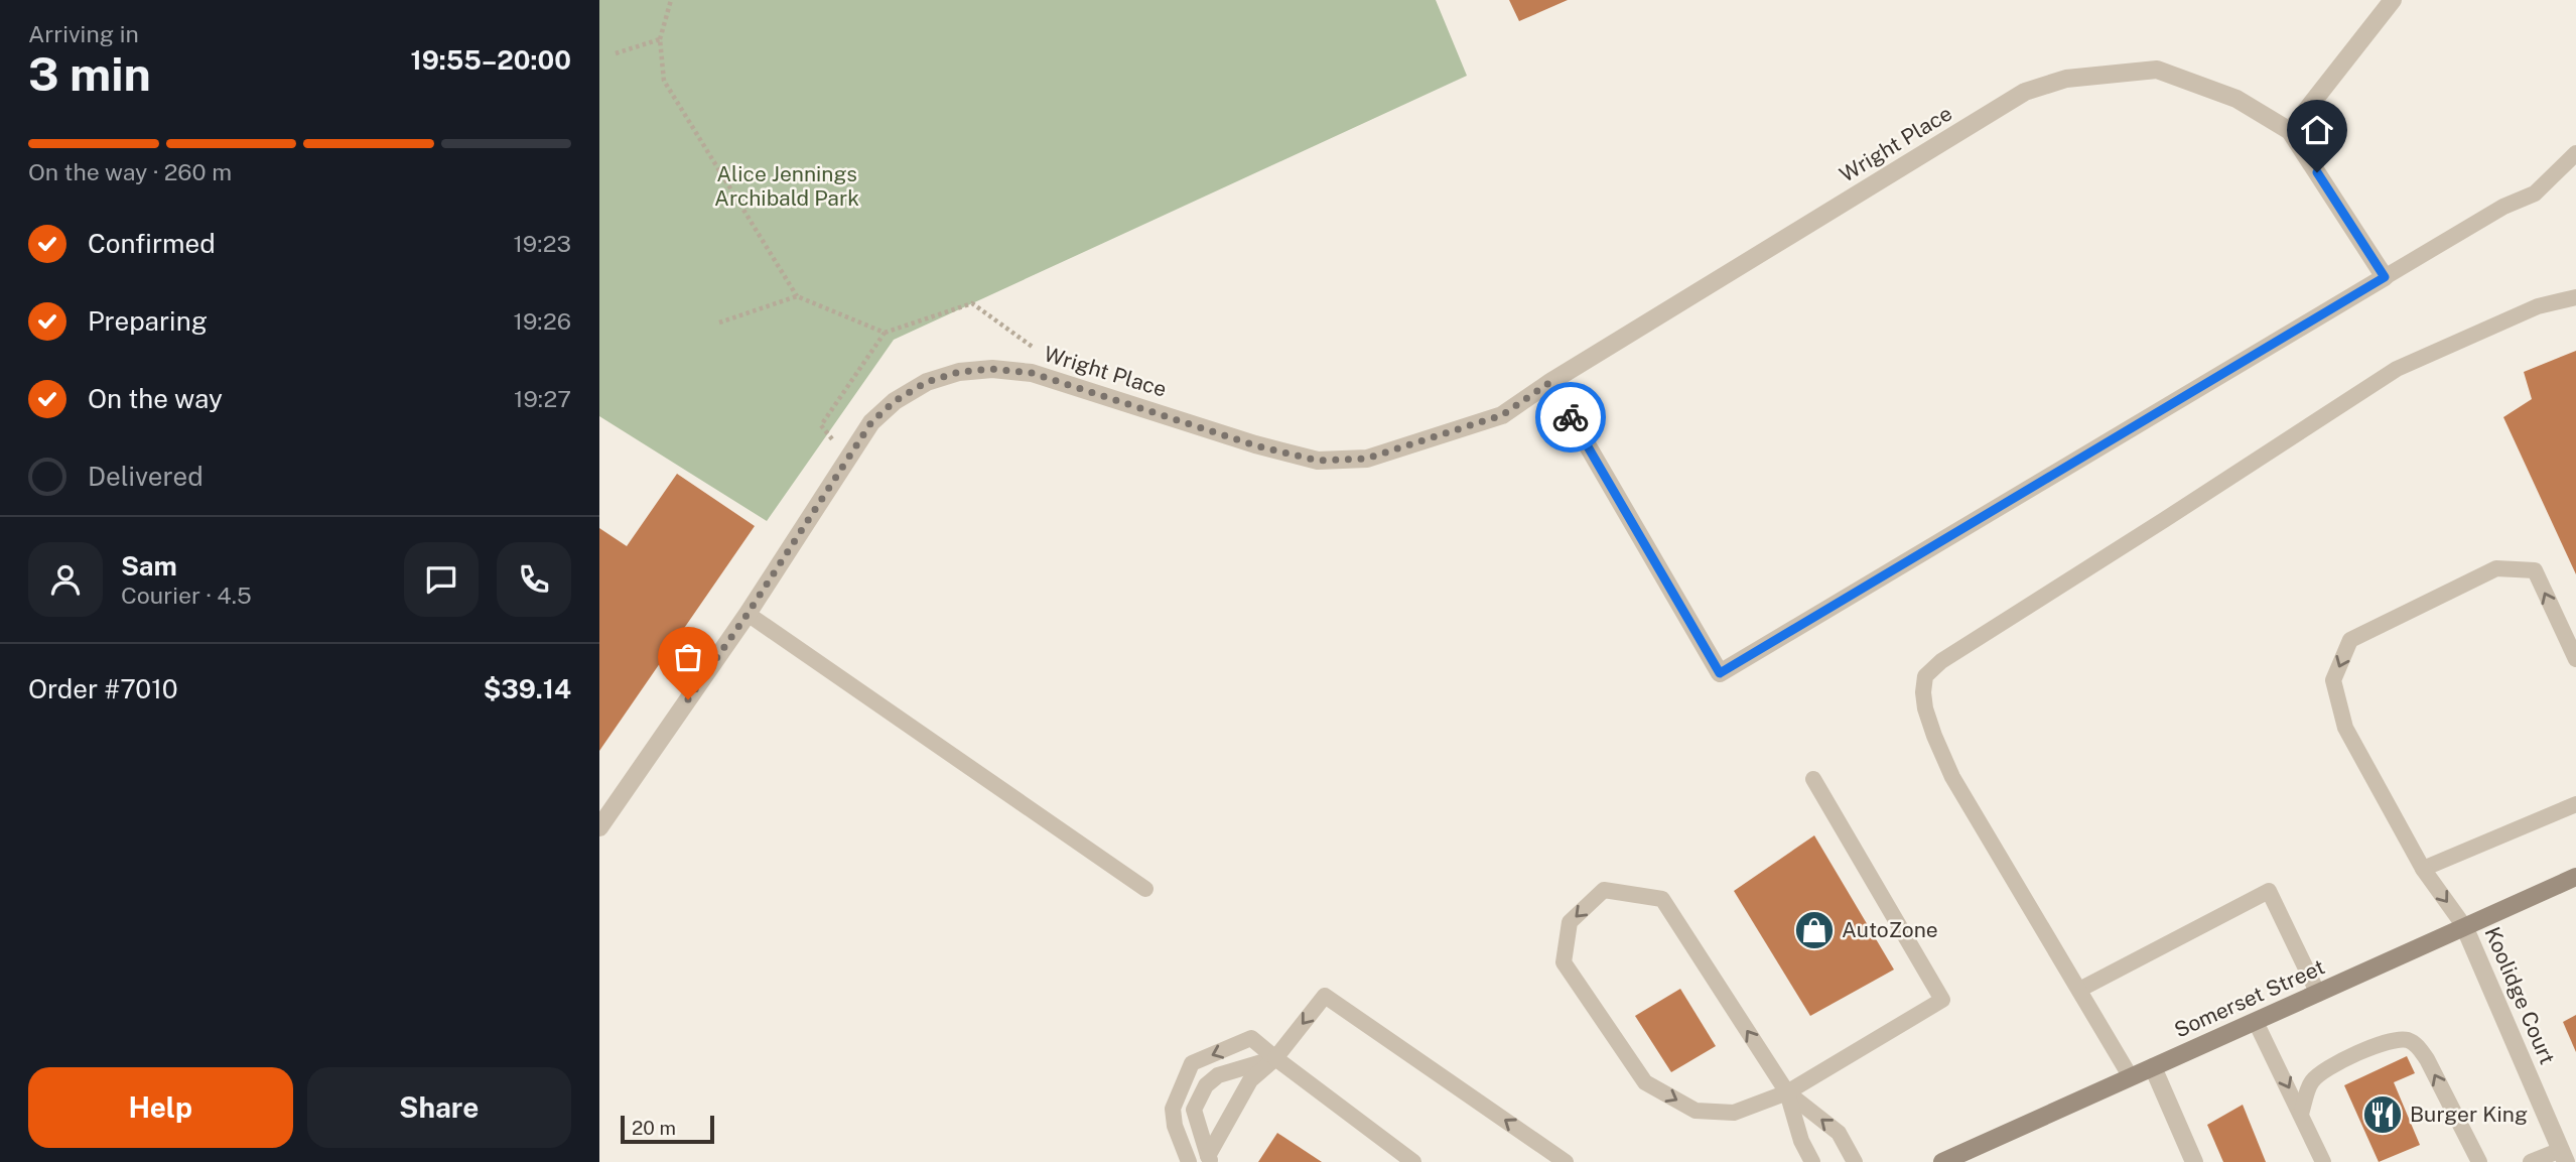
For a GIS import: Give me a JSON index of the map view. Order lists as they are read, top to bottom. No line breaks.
{"streets":{"main road":["Somerset Street"],"street":["Wright Place","Koolidge Court"]},"crossings":[["Koolidge Court","Somerset Street"]],"parks":["Alice Jennings Archibald Park"],"places":{"shop":["AutoZone"],"restaurant":["Burger King"]},"scale_bar":"20 m","page":{"heading":["3 min","Arriving in","19:55–20:00"],"panel":["Sam","Courier · 4.5","Order #7010","$39.14"],"bar":"On the way · 260 m","list":[["Confirmed","19:23"],["Preparing","19:26"],["On the way","19:27"],"Delivered"],"buttons":["Help","Share"],"scale":"20 m"}}
